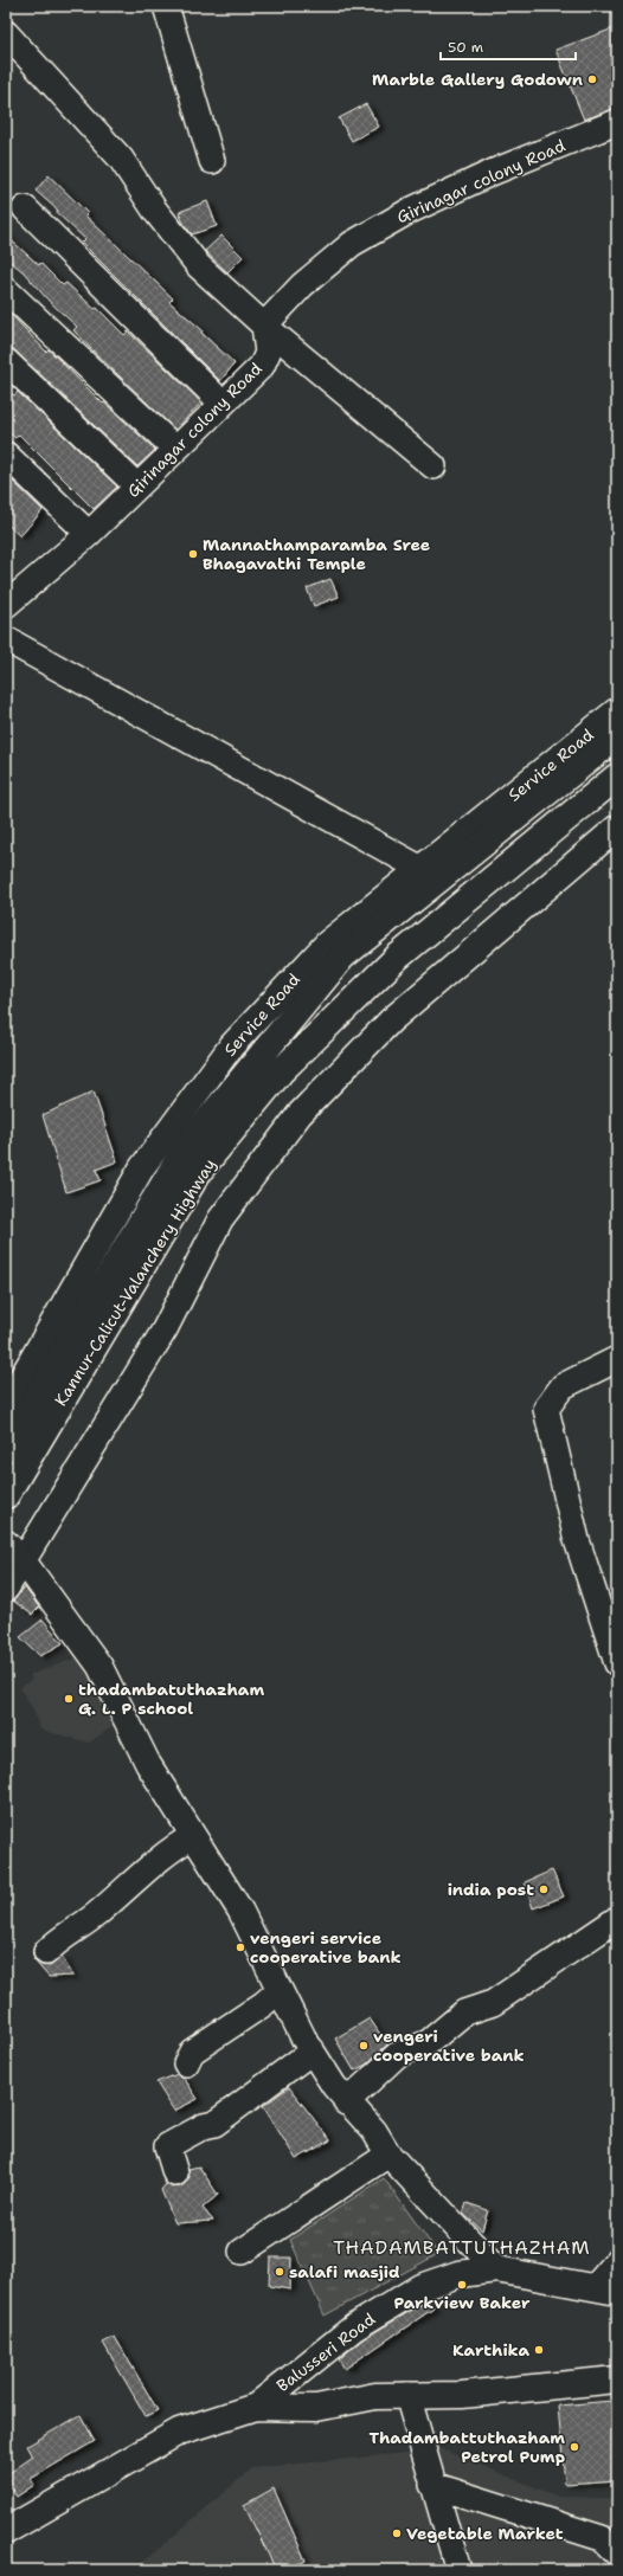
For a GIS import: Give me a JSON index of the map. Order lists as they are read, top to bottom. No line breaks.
{"streets":{"main road":["Kannur-Calicut-Valanchery Highway","Balusseri Road"],"street":["Girinagar colony Road","Service Road"]},"districts":["THADAMBATTUTHAZHAM"],"places":["Marble Gallery Godown","Mannathamparamba Sree Bhagavathi Temple","thadambatuthazham G. L. P school","india post","vengeri service cooperative bank","vengeri cooperative bank","salafi masjid","Parkview Baker","Karthika","Thadambattuthazham Petrol Pump","Vegetable Market"],"scale_bar":"50 m"}
